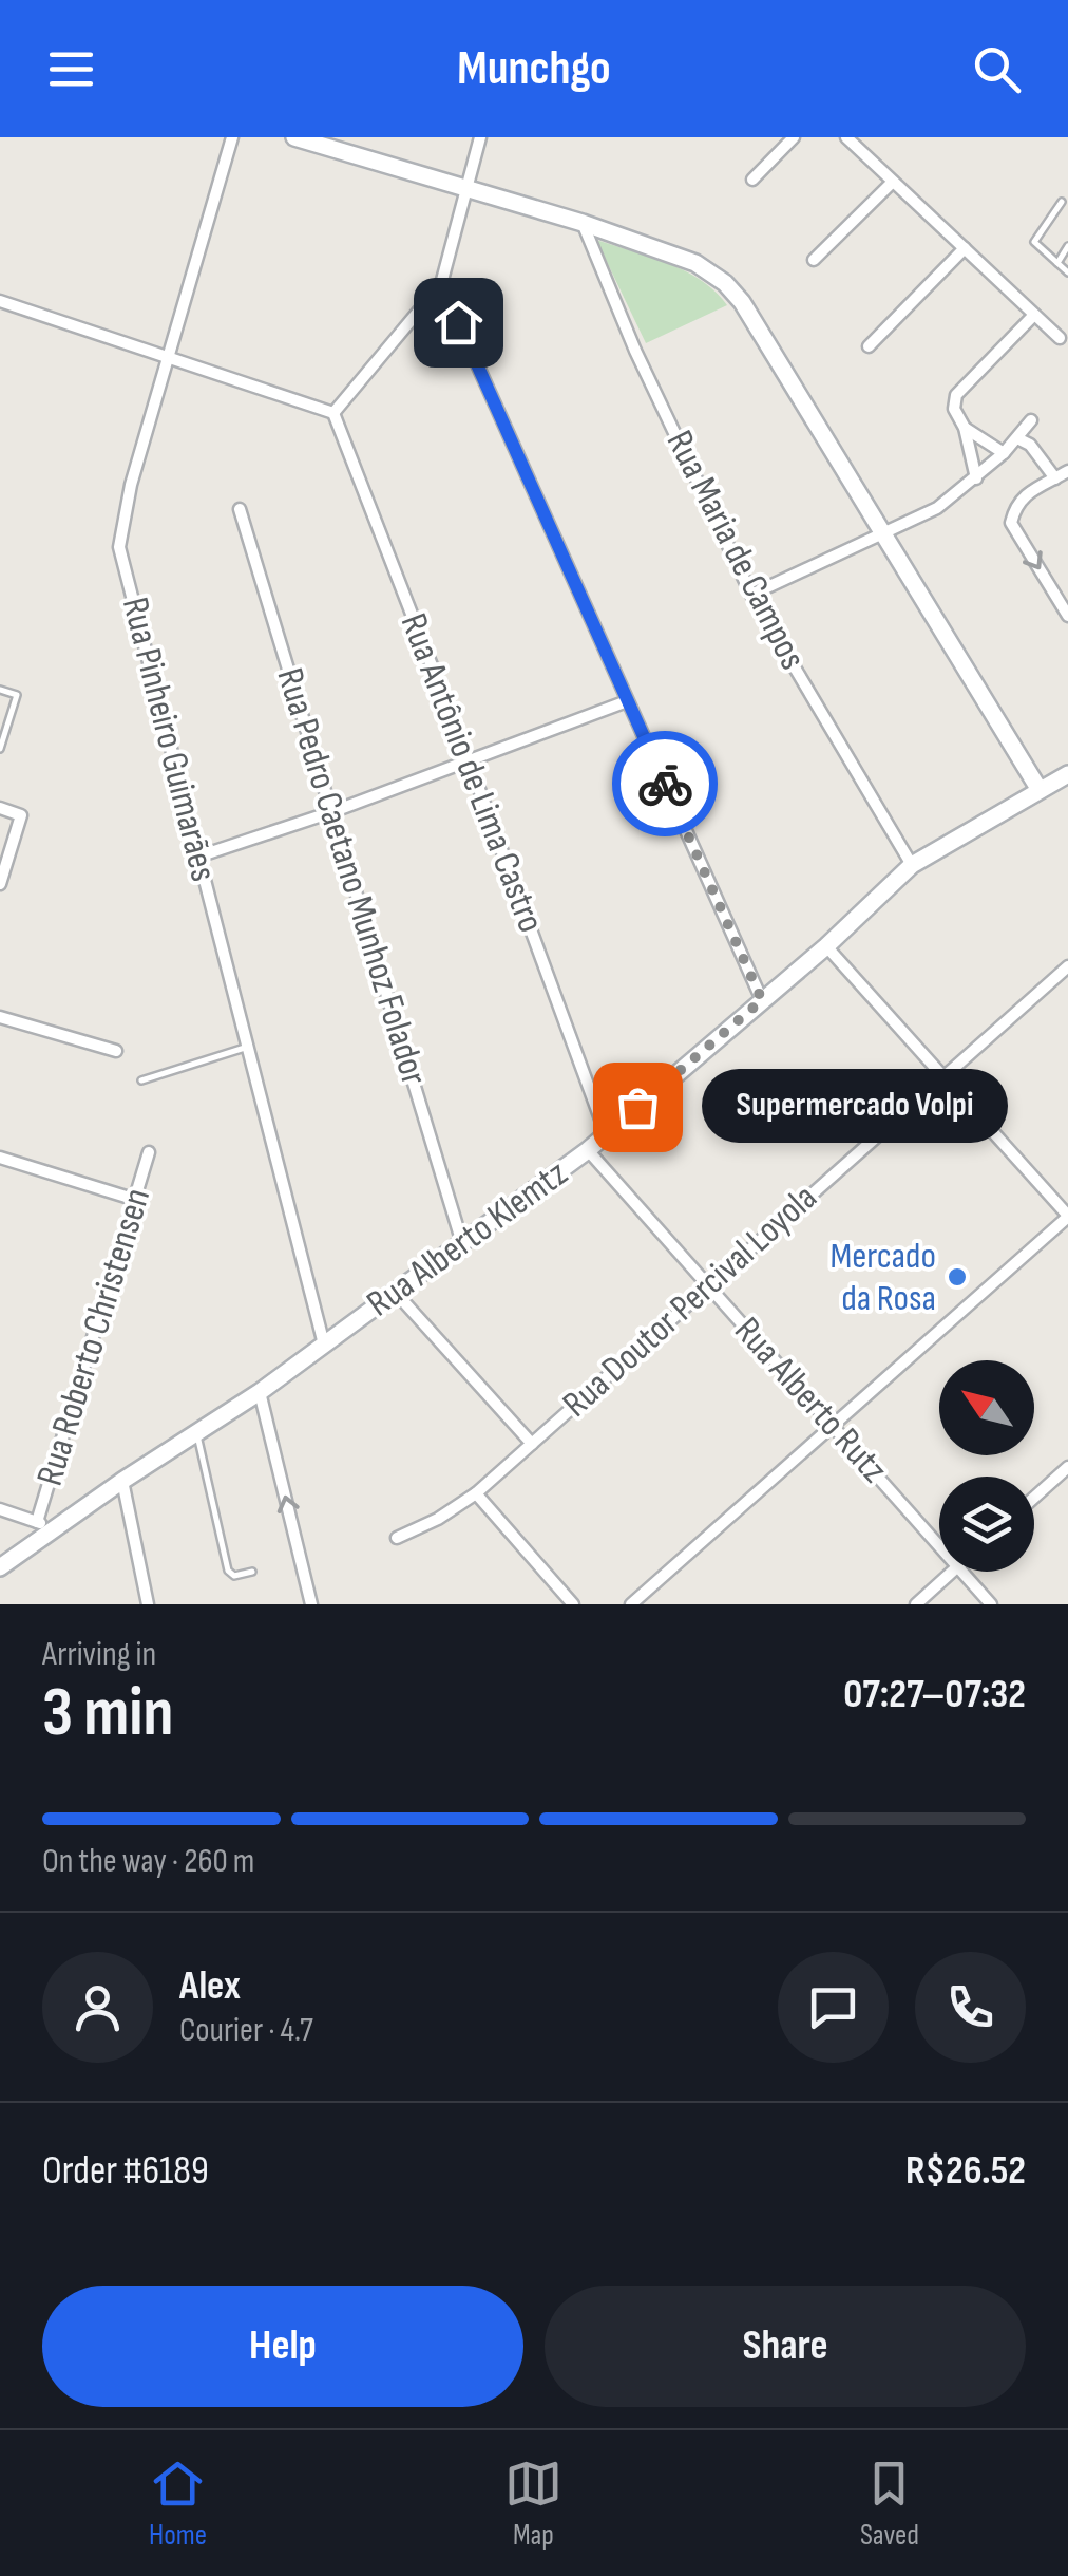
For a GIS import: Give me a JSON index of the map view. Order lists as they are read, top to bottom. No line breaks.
{"streets":{"street":["Rua Maria de Campos","Rua Pinheiro Guimarães","Rua Antônio de Lima Castro","Rua Pedro Caetano Munhoz Folador","Rua Alberto Klemtz","Rua Doutor Percival Loyola","Rua Roberto Christensen","Rua Alberto Rutz"]},"crossings":[["Rua Maria de Campos","Rua Alberto Klemtz"],["Rua Pinheiro Guimarães","Rua Alberto Klemtz"],["Rua Antônio de Lima Castro","Rua Alberto Klemtz"],["Rua Pedro Caetano Munhoz Folador","Rua Alberto Klemtz"],["Rua Alberto Klemtz","Rua Alberto Rutz"],["Rua Doutor Percival Loyola","Rua Alberto Rutz"]],"places":["Supermercado Volpi","Mercado da Rosa"],"north":"top left","page":{"header":"Munchgo","bubble":"Supermercado Volpi","heading":["3 min","Arriving in","07:27–07:32"],"panel":["Alex","Courier · 4.7","Order #6189","R$26.52"],"bar":"On the way · 260 m","buttons":["Help","Share"],"tabs":["Home","Map","Saved"]}}
